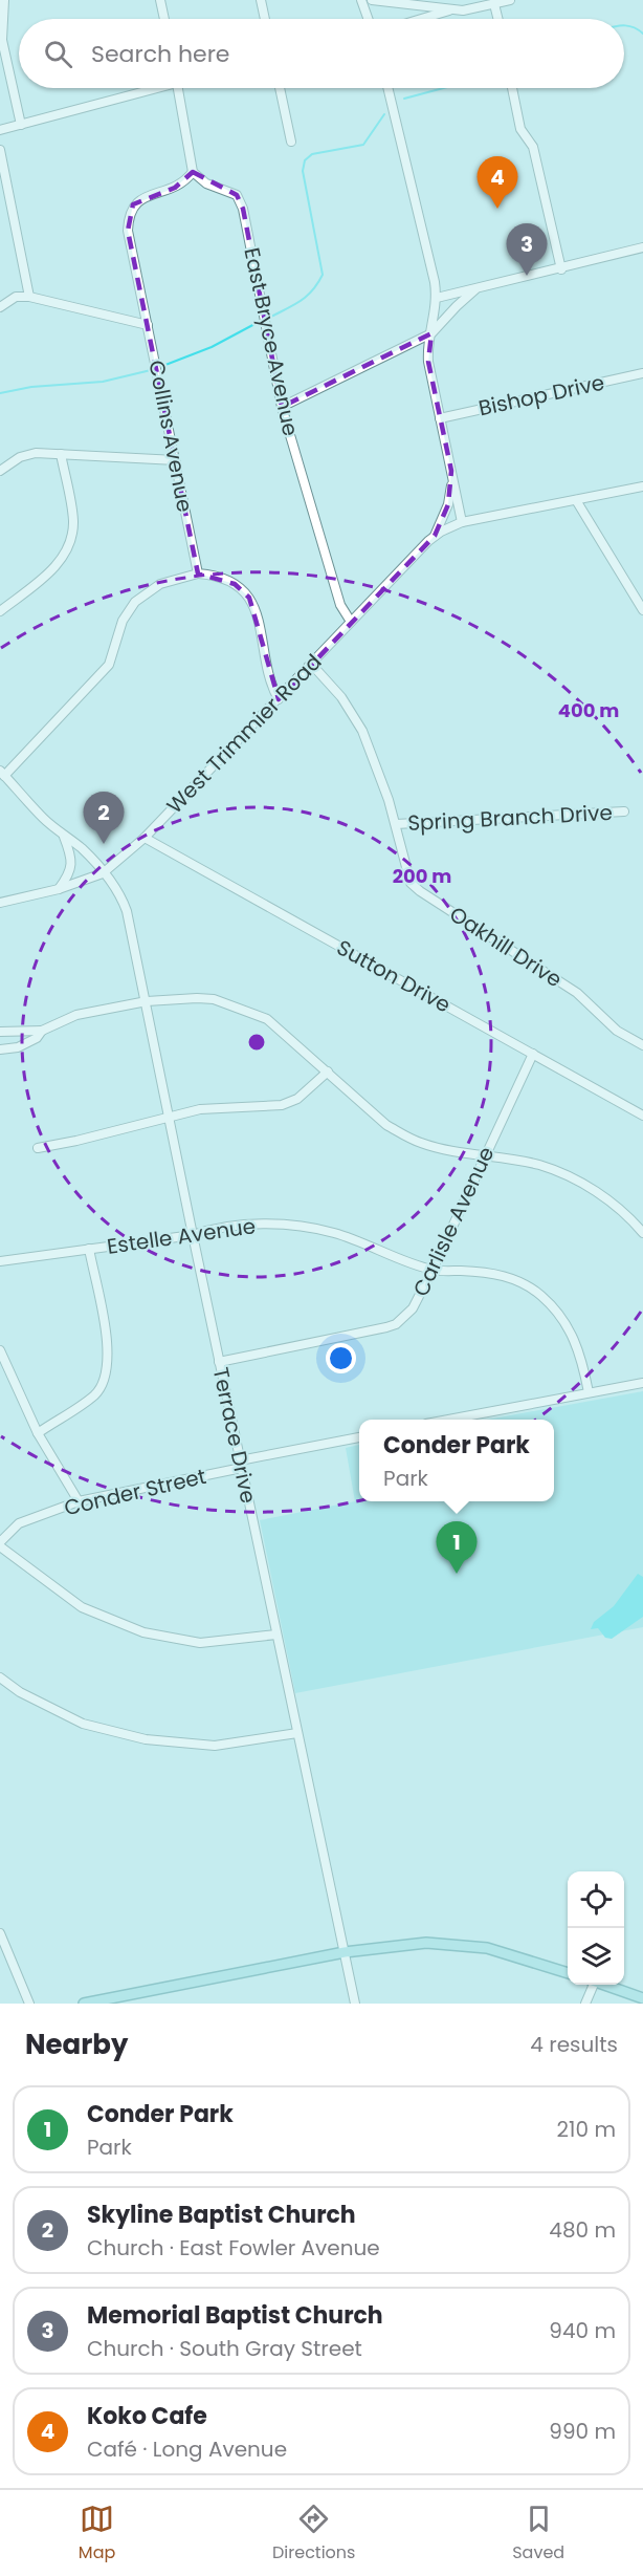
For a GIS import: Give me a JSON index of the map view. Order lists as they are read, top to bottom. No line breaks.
{"streets":{"street":["East Bryce Avenue","Bishop Drive","Collins Avenue","West Trimmier Road","Spring Branch Drive","Oakhill Drive","Sutton Drive","Carlisle Avenue","Estelle Avenue","Terrace Drive","Conder Street"]},"crossings":[["East Bryce Avenue","Collins Avenue"],["East Bryce Avenue","West Trimmier Road"],["West Trimmier Road","Oakhill Drive"],["West Trimmier Road","Sutton Drive"],["West Trimmier Road","Terrace Drive"],["Spring Branch Drive","Oakhill Drive"],["Sutton Drive","Carlisle Avenue"],["Carlisle Avenue","Estelle Avenue"],["Carlisle Avenue","Terrace Drive"],["Estelle Avenue","Terrace Drive"],["Terrace Drive","Conder Street"]],"page":{"search":"Search here","pins":["4","3","2","1"],"popup":["Conder Park","Park"],"heading":["Nearby","4 results"],"list":[{"mark":"1","name":"Conder Park","note":"Park","value":"210 m"},{"mark":"2","name":"Skyline Baptist Church","note":"Church · East Fowler Avenue","value":"480 m"},{"mark":"3","name":"Memorial Baptist Church","note":"Church · South Gray Street","value":"940 m"},{"mark":"4","name":"Koko Cafe","note":"Café · Long Avenue","value":"990 m"}],"nav":["Map","Directions","Saved"]},"rings":["400 m","200 m"]}
